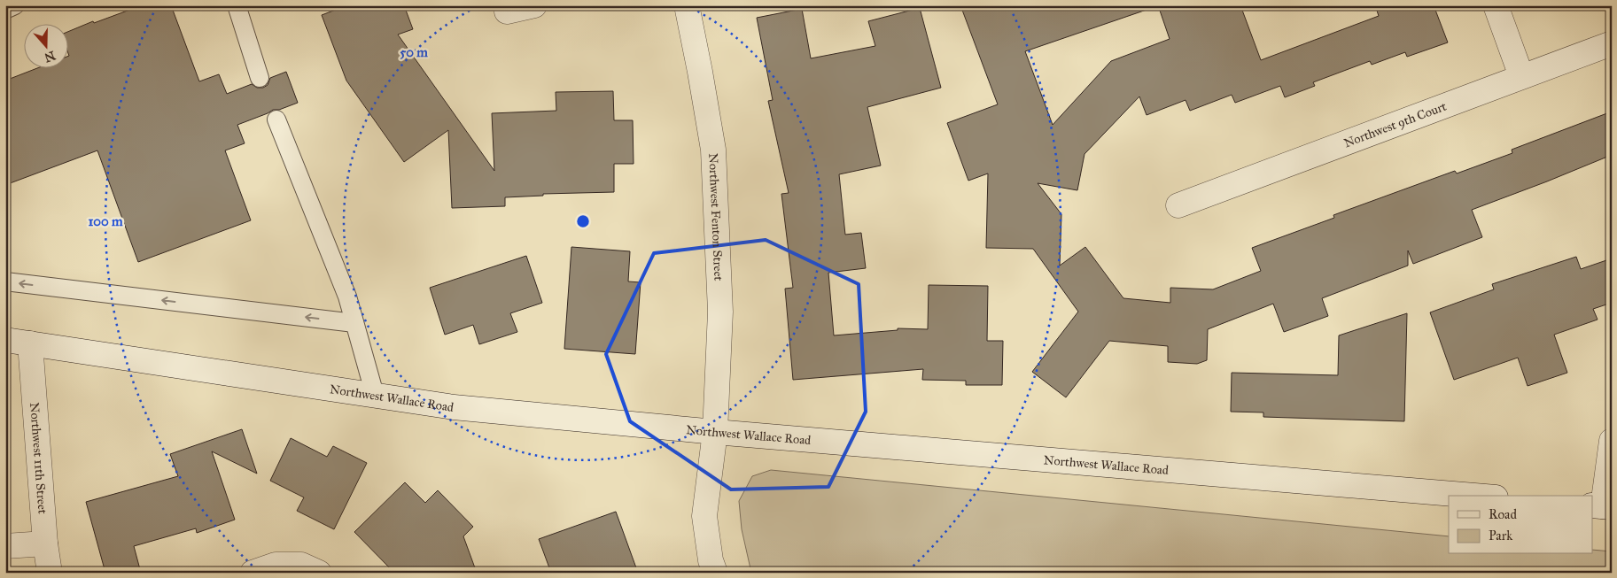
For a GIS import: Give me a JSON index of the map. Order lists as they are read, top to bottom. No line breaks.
{"streets":{"street":["Northwest 9th Court","Northwest Fenton Street","Northwest Wallace Road","Northwest 11th Street"]},"crossings":[["Northwest Fenton Street","Northwest Wallace Road"],["Northwest Wallace Road","Northwest 11th Street"]],"legend":["Road","Park"],"north":"bottom","rings":["50 m","100 m"]}
